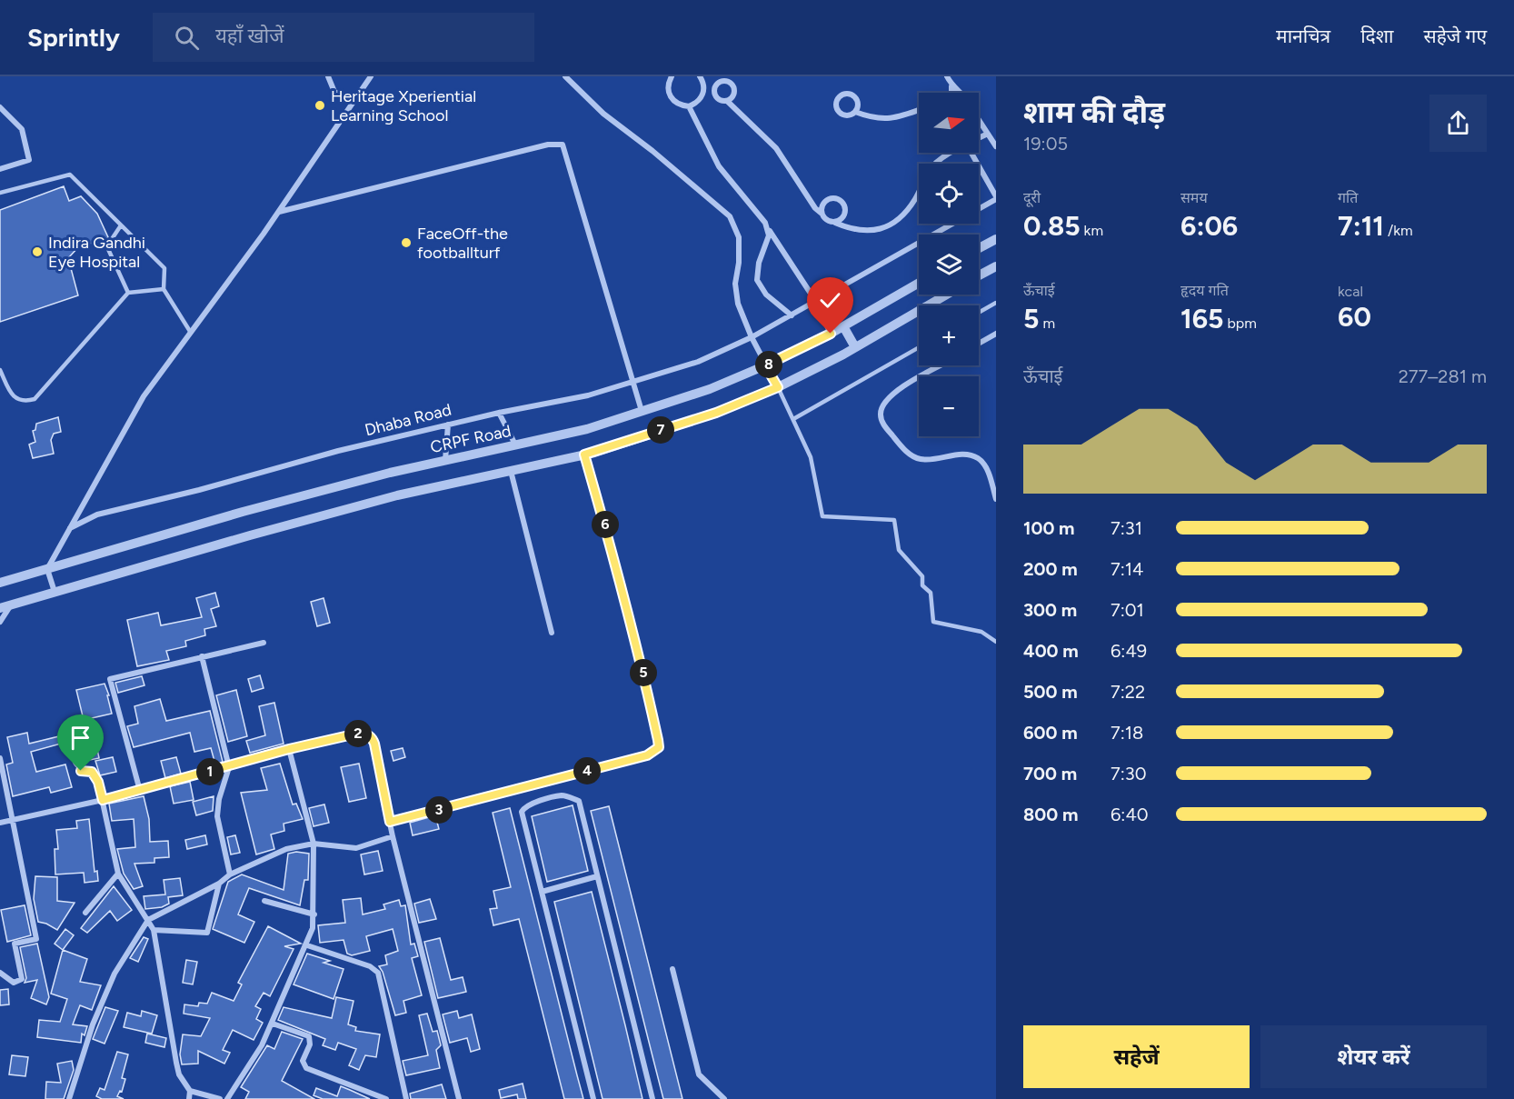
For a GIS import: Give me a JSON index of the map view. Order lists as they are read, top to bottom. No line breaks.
{"streets":{"street":["Dhaba Road","CRPF Road"]},"places":["Heritage Xperiential Learning School","FaceOff-the footballturf","Indira Gandhi Eye Hospital"],"north":"right","page":{"header":"Sprintly","search":"यहाँ खोजें","nav":["मानचित्र","दिशा","सहेजे गए"],"heading":["शाम की दौड़","19:05"],"map_buttons":["+","−"],"stats":[["दूरी","0.85 km"],["समय","6:06"],["गति","7:11 /km"],["ऊँचाई","5 m"],["हृदय गति","165 bpm"],["kcal","60"]],"pins":["8","7","6","5","2","4","1","3"],"chart":["ऊँचाई","277–281 m"],"list":[{"name":"100 m","note":"7:31"},{"name":"200 m","note":"7:14"},{"name":"300 m","note":"7:01"},{"name":"400 m","note":"6:49"},{"name":"500 m","note":"7:22"},{"name":"600 m","note":"7:18"},{"name":"700 m","note":"7:30"},{"name":"800 m","note":"6:40"}],"buttons":["सहेजें","शेयर करें"]}}
